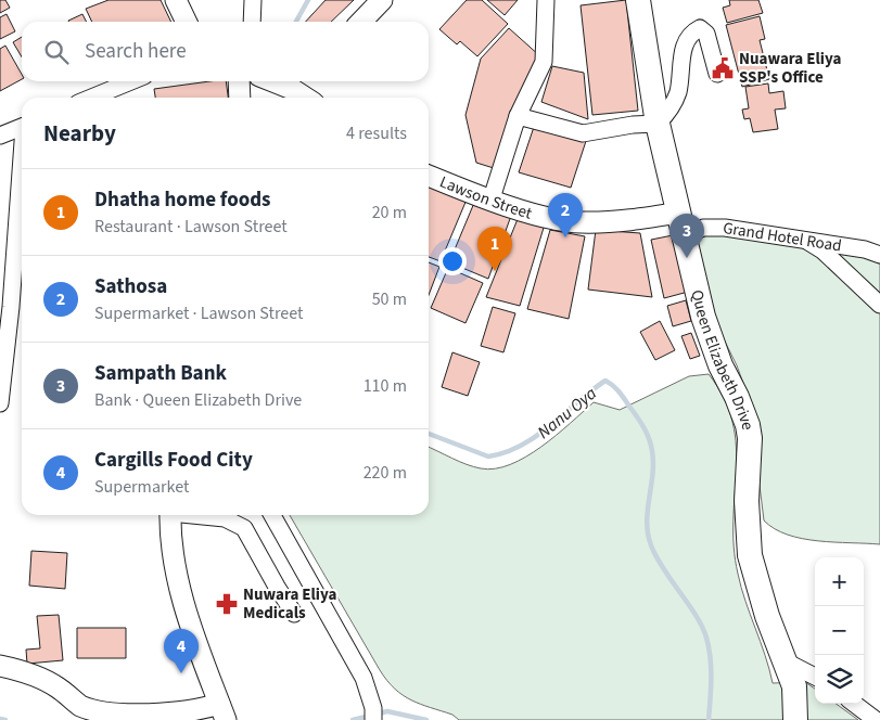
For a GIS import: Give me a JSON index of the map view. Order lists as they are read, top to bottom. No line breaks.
{"streets":{"highway":["Queen Elizabeth Drive"],"main road":["Lawson Street"],"street":["Grand Hotel Road"]},"crossings":[["Lawson Street","Queen Elizabeth Drive"],["Grand Hotel Road","Queen Elizabeth Drive"]],"water":["Nanu Oya"],"places":{"public building":["Nuawara Eliya SSP's Office"],"pharmacy":["Nuwara Eliya Medicals"]},"page":{"search":"Search here","heading":["Nearby","4 results"],"list":[{"mark":"1","name":"Dhatha home foods","note":"Restaurant · Lawson Street","value":"20 m"},{"mark":"2","name":"Sathosa","note":"Supermarket · Lawson Street","value":"50 m"},{"mark":"3","name":"Sampath Bank","note":"Bank · Queen Elizabeth Drive","value":"110 m"},{"mark":"4","name":"Cargills Food City","note":"Supermarket","value":"220 m"}],"pins":["2","3","1","4"],"map_buttons":["+","−"]}}
